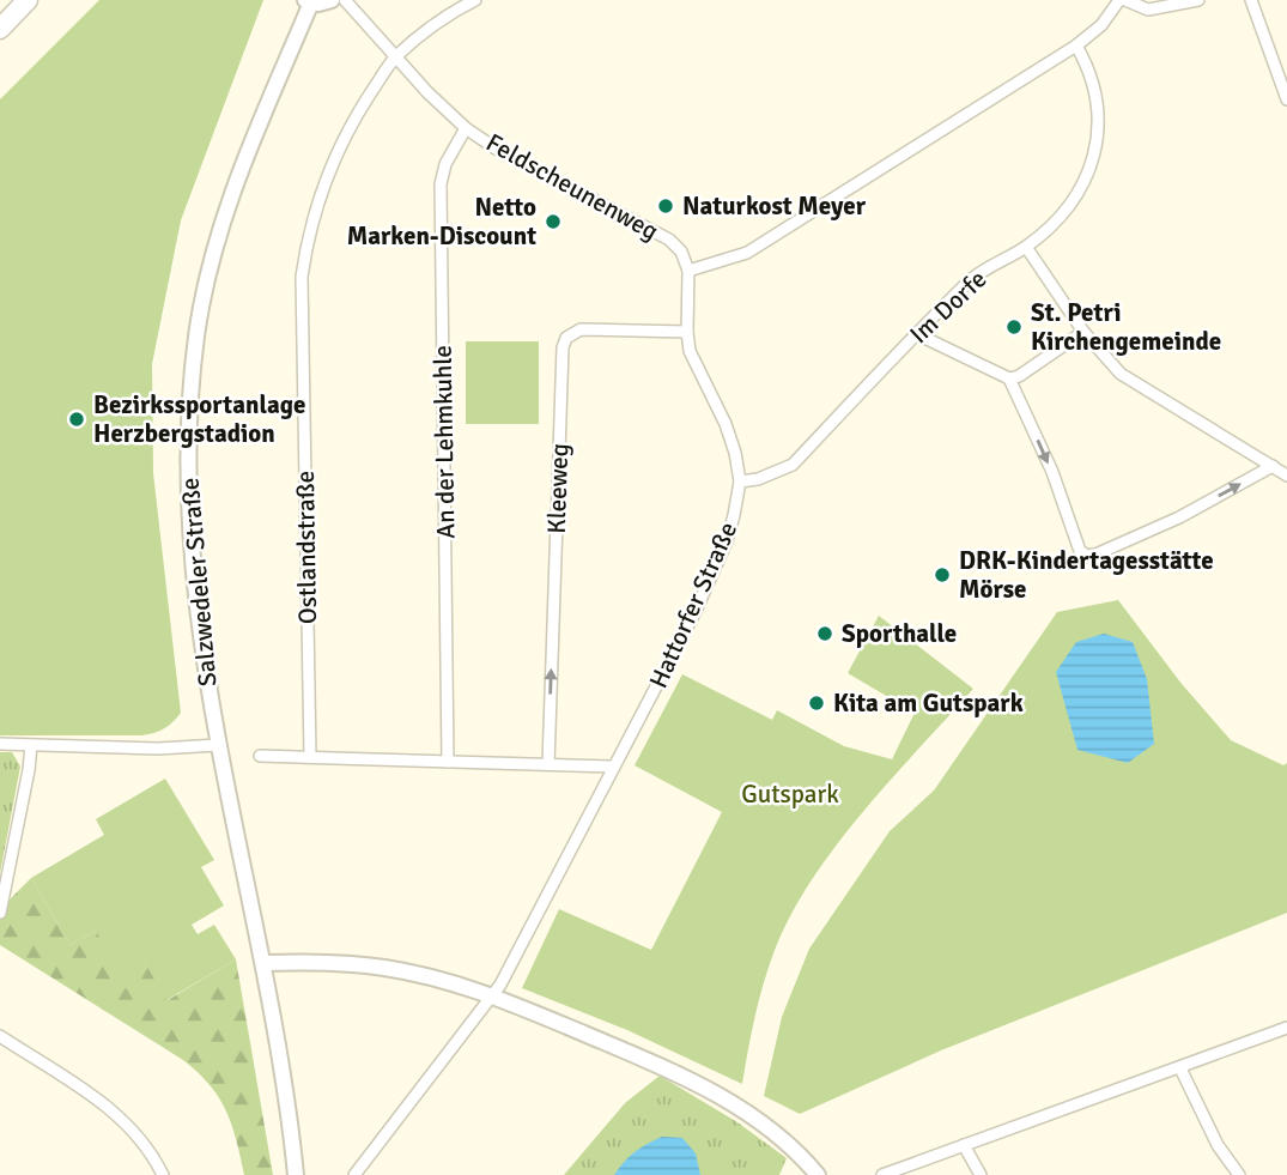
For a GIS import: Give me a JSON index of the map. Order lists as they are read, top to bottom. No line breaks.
{"streets":{"street":["Feldscheunenweg","Im Dorfe","An der Lehmkuhle","Kleeweg","Ostlandstraße","Salzwedeler Straße","Hattorfer Straße"]},"crossings":[["Feldscheunenweg","An der Lehmkuhle"],["Feldscheunenweg","Ostlandstraße"],["Feldscheunenweg","Hattorfer Straße"],["Im Dorfe","Hattorfer Straße"],["Kleeweg","Hattorfer Straße"]],"one_way":["Kleeweg"],"parks":["Gutspark"],"places":["Naturkost Meyer","Netto Marken-Discount","St. Petri Kirchengemeinde","Bezirkssportanlage Herzbergstadion","DRK-Kindertagesstätte Mörse","Sporthalle","Kita am Gutspark"]}
